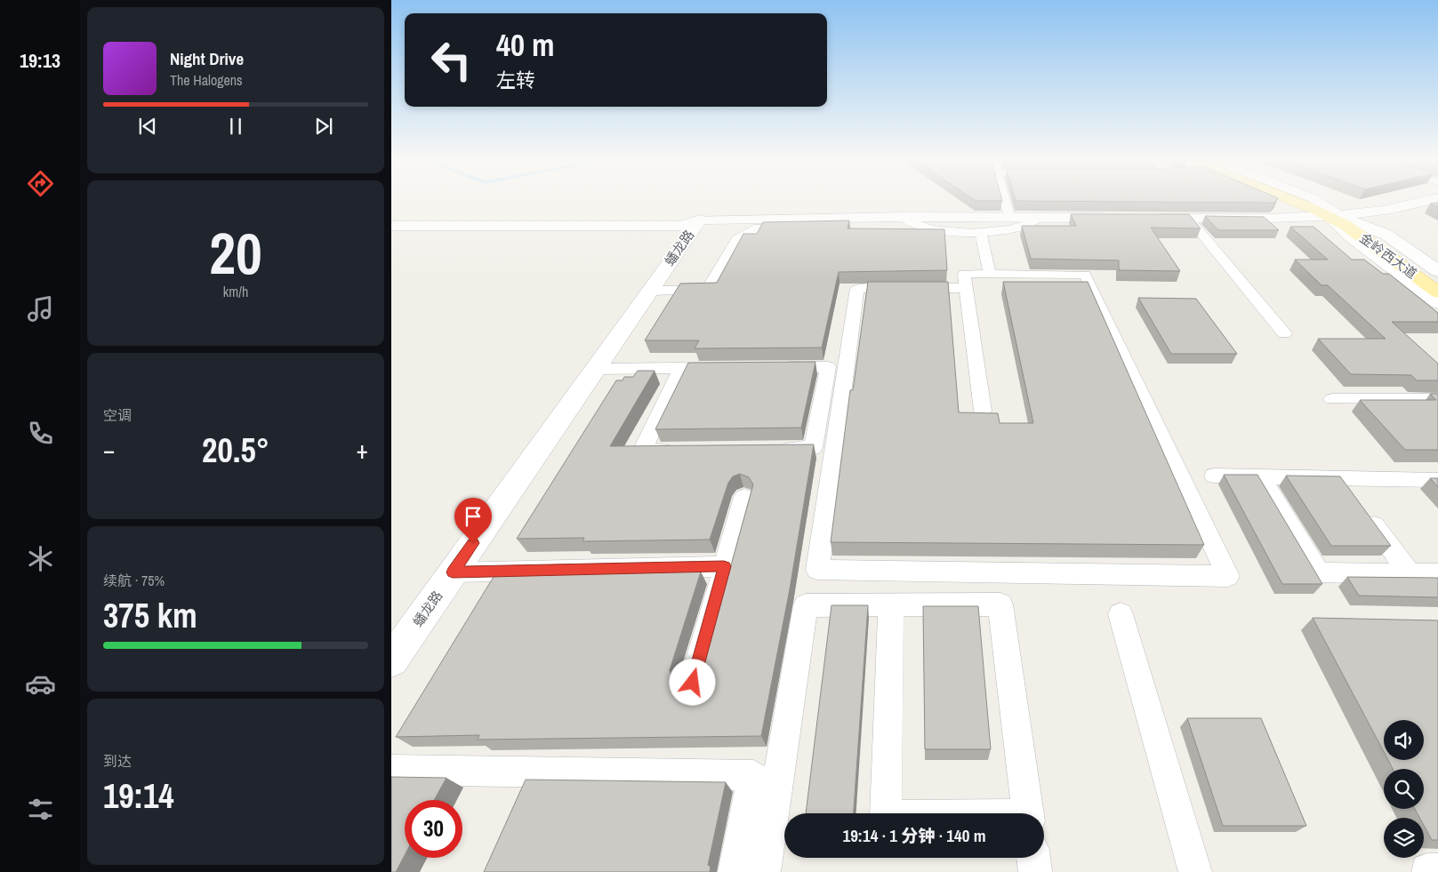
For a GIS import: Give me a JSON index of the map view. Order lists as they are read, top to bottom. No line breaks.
{"streets":{"main road":["金岭西大道"],"street":["蟠龙路"]},"page":{"tabs":"19:13","turn":["40 m","左转"],"song":["Night Drive","The Halogens"],"tile":[["20","km/h"],"空调",["续航 · 75%","375 km"],["到达","19:14"]],"heat":["−","20.5°","+"],"limit":"30","trip":"19:14 · 1 分钟 · 140 m"}}
